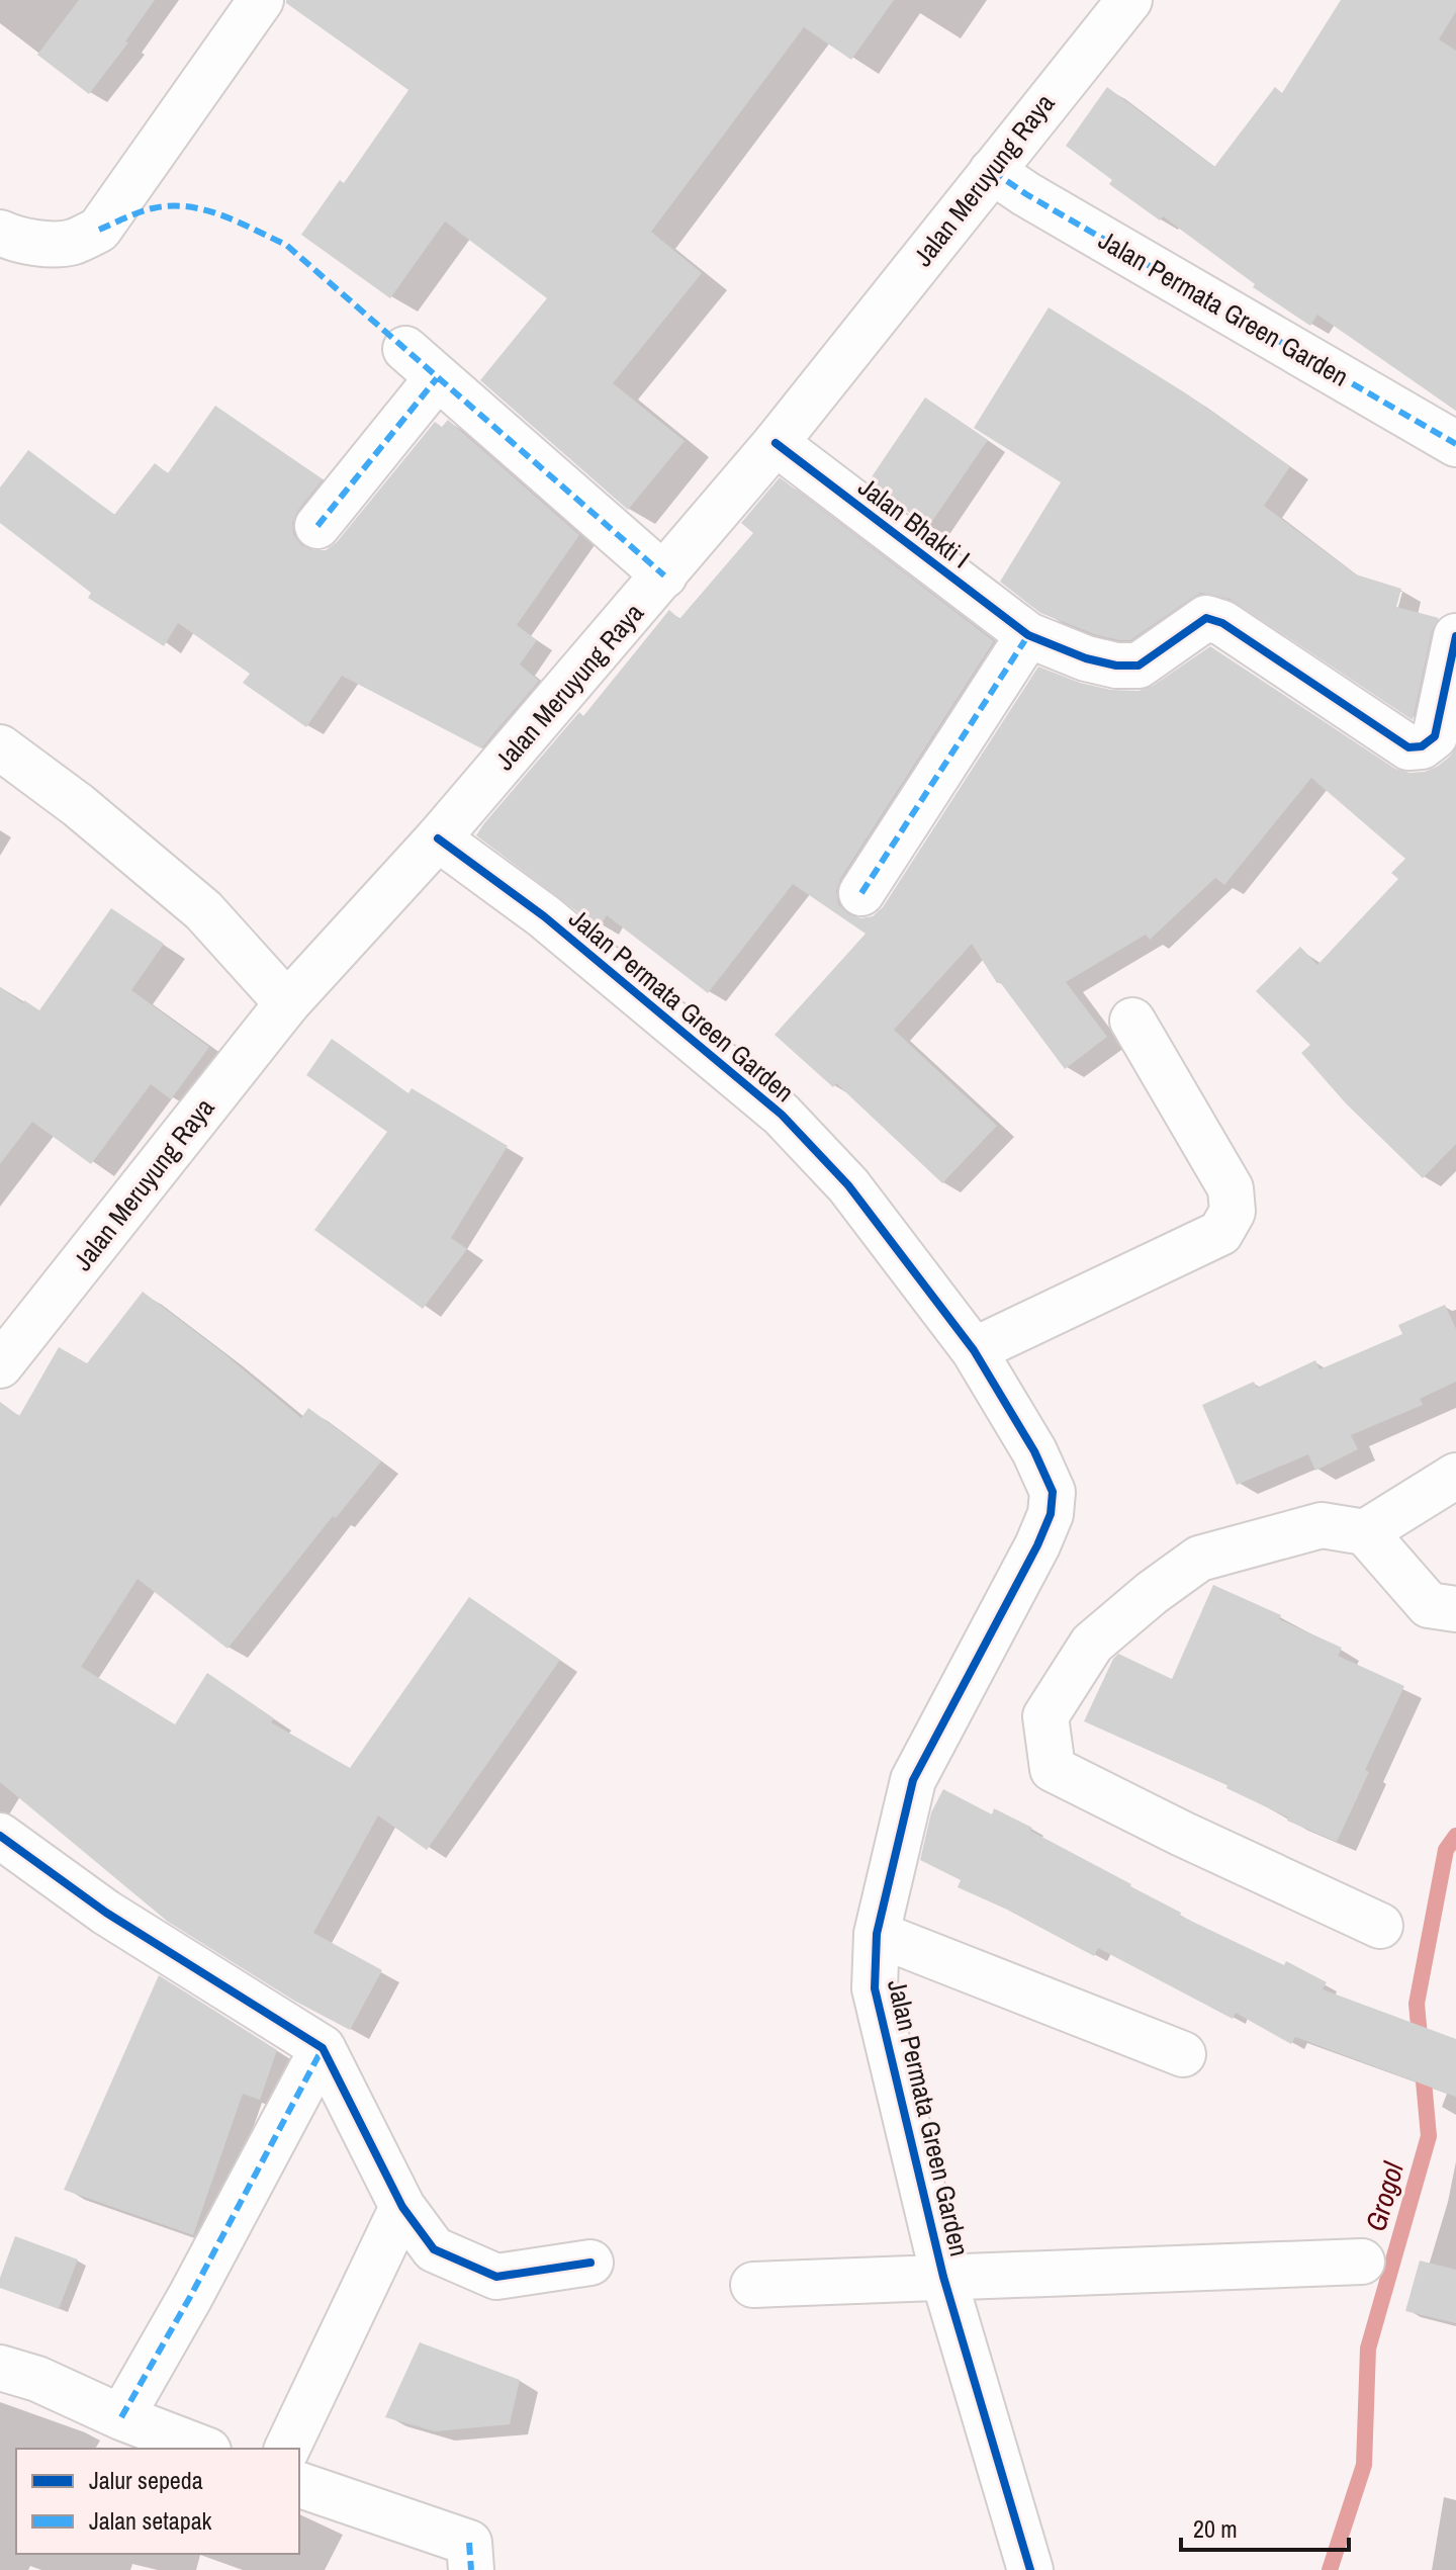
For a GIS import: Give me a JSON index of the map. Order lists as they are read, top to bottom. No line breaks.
{"streets":{"street":["Jalan Meruyung Raya","Jalan Permata Green Garden","Jalan Bhakti I"]},"crossings":[["Jalan Meruyung Raya","Jalan Permata Green Garden"],["Jalan Meruyung Raya","Jalan Bhakti I"]],"water":["Grogol"],"legend":["Jalur sepeda","Jalan setapak"],"scale_bar":"20 m"}
